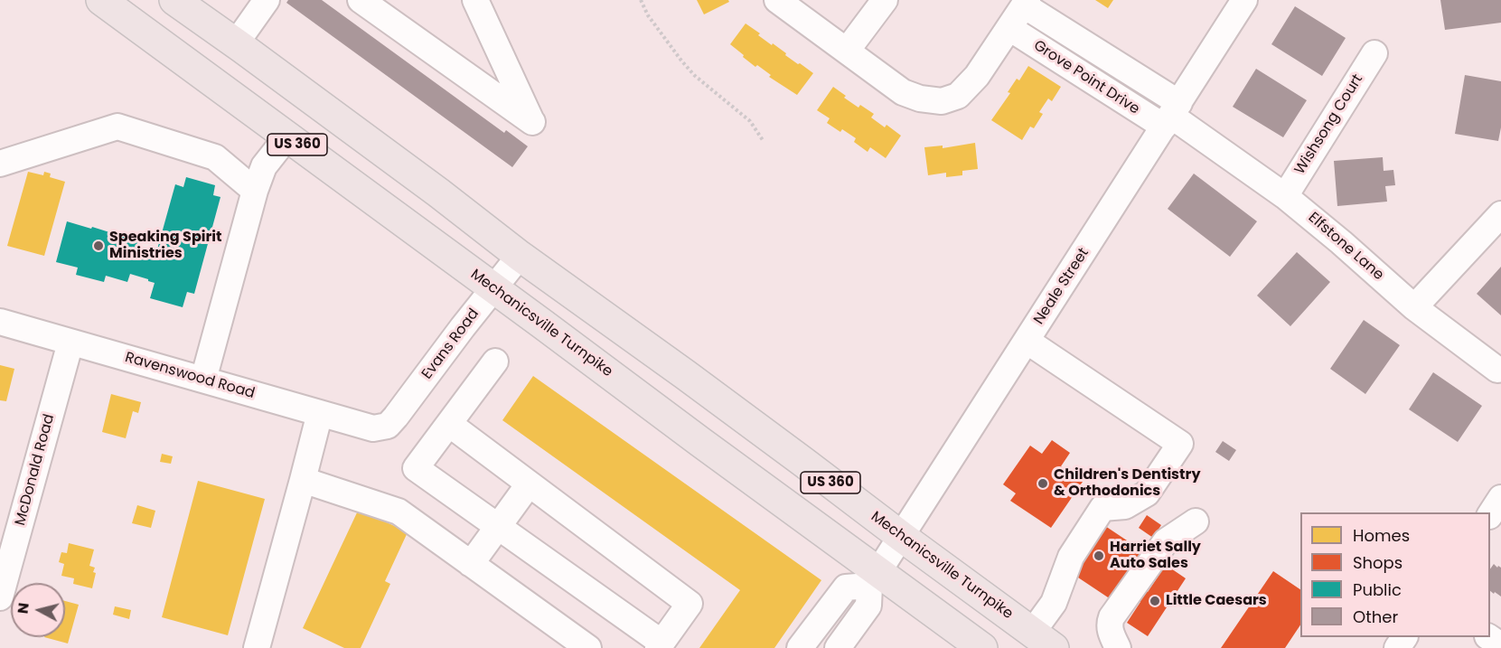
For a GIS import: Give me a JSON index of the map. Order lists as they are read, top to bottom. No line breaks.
{"streets":{"highway":["US 360","Mechanicsville Turnpike"],"street":["Grove Point Drive","Wishsong Court","Elfstone Lane","Neale Street","Evans Road","Ravenswood Road","McDonald Road"]},"crossings":[["Grove Point Drive","Elfstone Lane"],["Grove Point Drive","Neale Street"],["Wishsong Court","Elfstone Lane"],["Elfstone Lane","Neale Street"],["Neale Street","Mechanicsville Turnpike"],["Mechanicsville Turnpike","Evans Road"],["Evans Road","Ravenswood Road"],["Ravenswood Road","McDonald Road"]],"places":["Speaking Spirit Ministries","Children's Dentistry & Orthodonics","Harriet Sally Auto Sales","Little Caesars"],"legend":["Homes","Shops","Public","Other"],"north":"left"}
